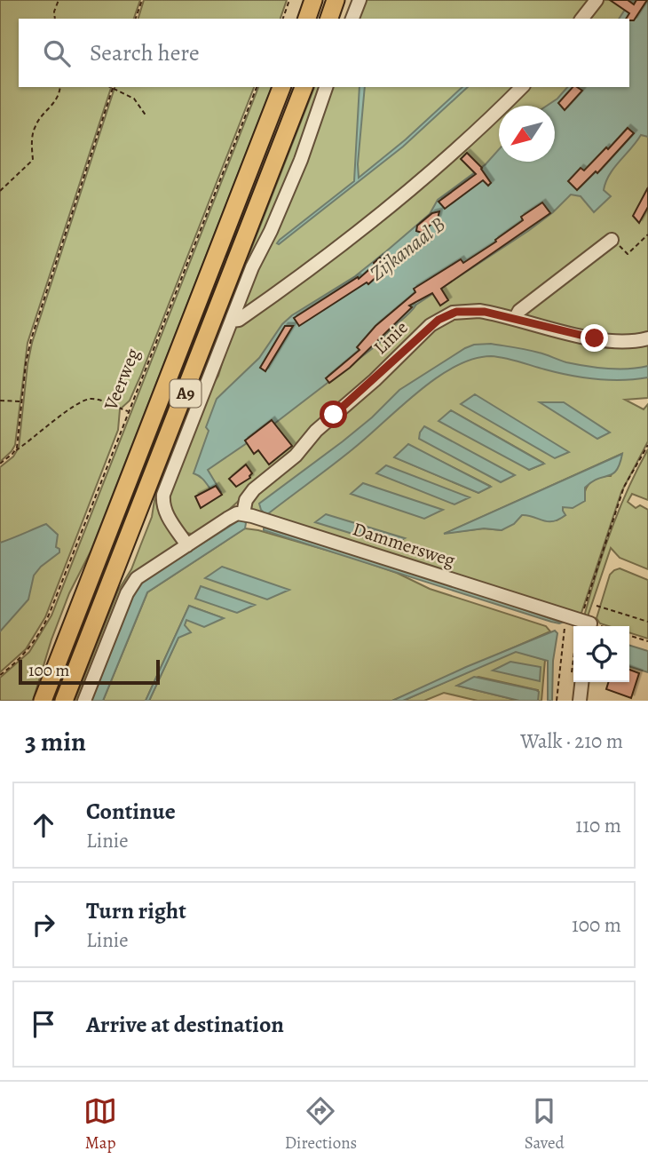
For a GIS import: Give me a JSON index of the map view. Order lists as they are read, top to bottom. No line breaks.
{"streets":{"highway":["A9"],"street":["Linie","Dammersweg"],"path":["Veerweg"]},"crossings":[["Linie","Dammersweg"]],"water":["Zijkanaal B"],"scale_bar":"100 m","north":"bottom left","page":{"search":"Search here","scale":"100 m","heading":["3 min","Walk · 210 m"],"list":[["Continue","Linie","110 m"],["Turn right","Linie","100 m"],"Arrive at destination"],"nav":["Map","Directions","Saved"]}}
